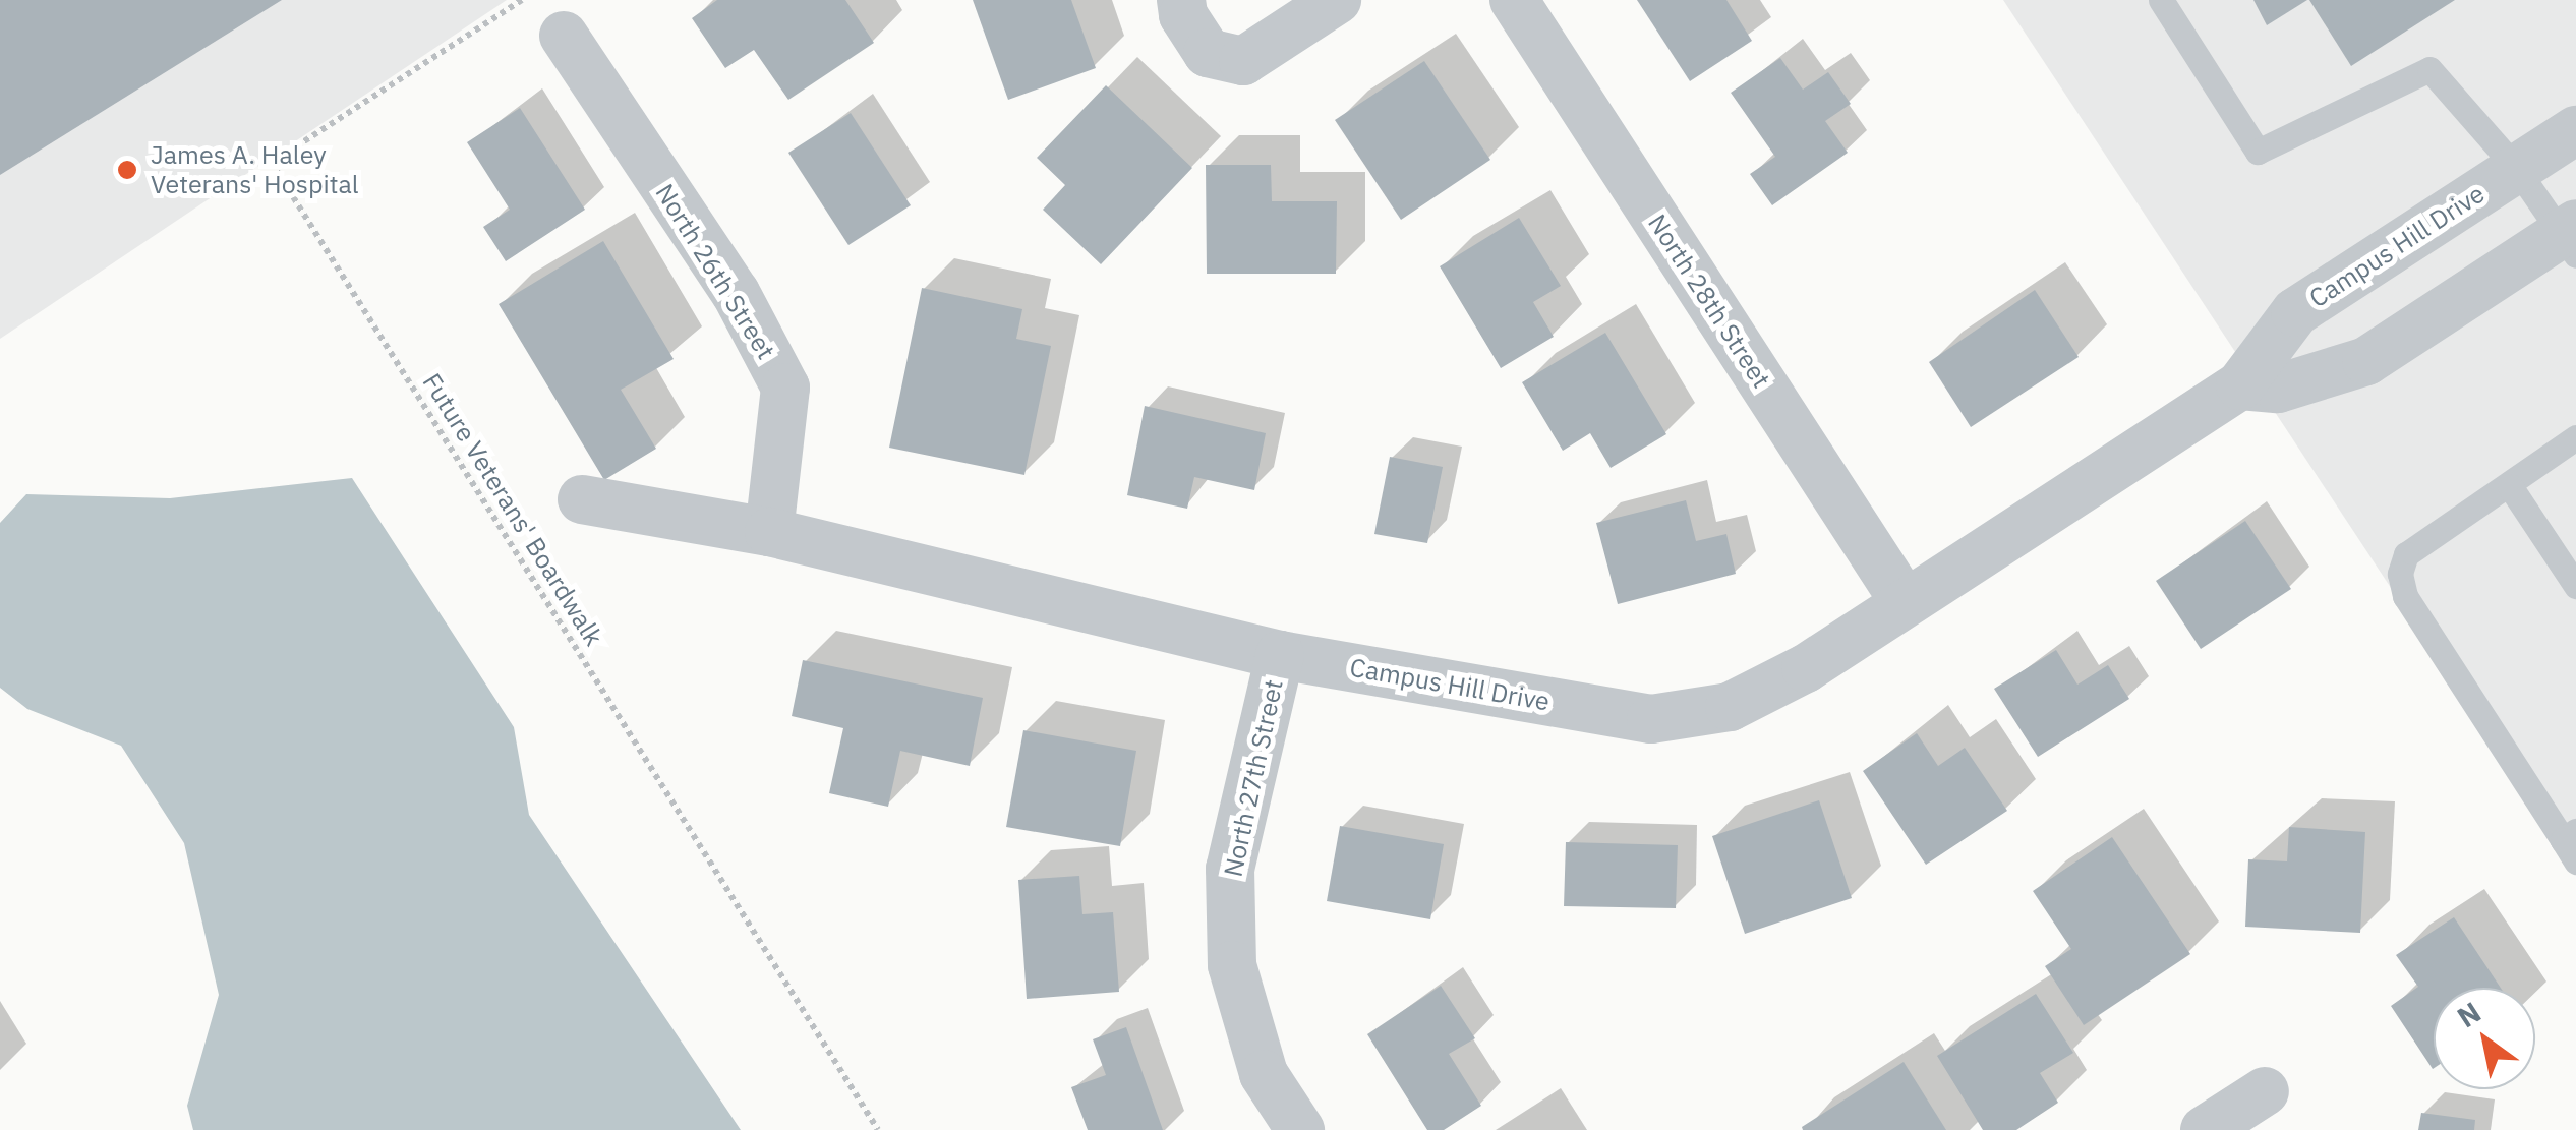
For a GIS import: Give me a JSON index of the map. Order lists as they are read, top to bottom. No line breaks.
{"streets":{"street":["Campus Hill Drive","North 26th Street","North 28th Street","North 27th Street"],"path":["Future Veterans' Boardwalk"]},"crossings":[["Campus Hill Drive","North 26th Street"],["Campus Hill Drive","North 28th Street"],["Campus Hill Drive","North 27th Street"]],"places":["James A. Haley Veterans' Hospital"],"north":"top left"}
